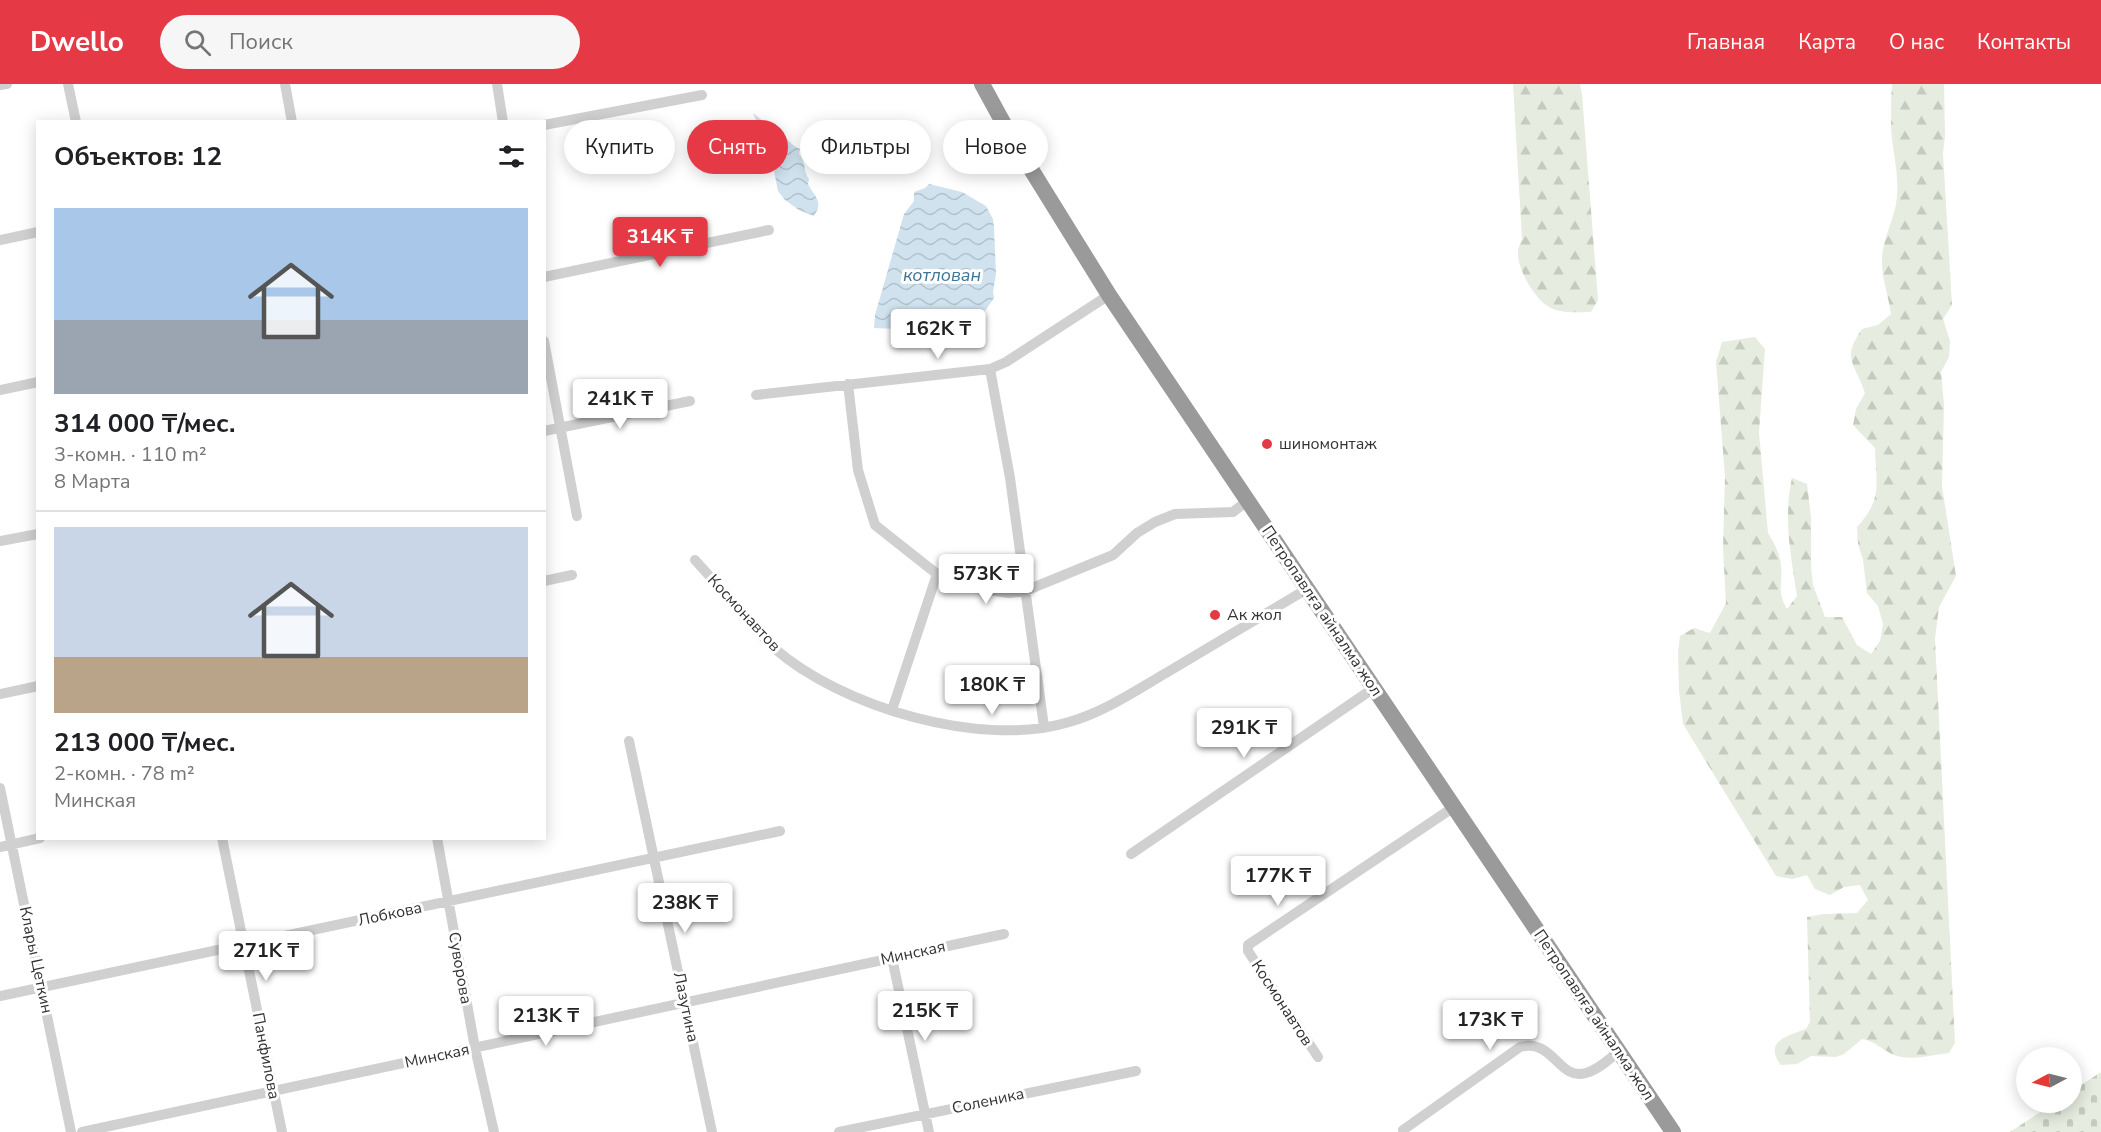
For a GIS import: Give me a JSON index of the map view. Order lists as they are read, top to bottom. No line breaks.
{"streets":{"highway":["Петропавлға айналма жол"],"street":["Космонавтов","Лобкова","Минская","Клары Цеткин","Суворова","Лазутина","Панфилова","Соленика"]},"crossings":[["Петропавлға айналма жол","Космонавтов"],["Лобкова","Клары Цеткин"],["Лобкова","Суворова"],["Лобкова","Лазутина"],["Лобкова","Панфилова"],["Минская","Суворова"],["Минская","Лазутина"],["Минская","Панфилова"]],"water":["котлован"],"places":["шиномонтаж","Ак жол"],"north":"left","page":{"header":"Dwello","search":"Поиск","nav":["Главная","Карта","О нас","Контакты"],"chip":["Купить","Снять","Фильтры","Новое"],"heading":"Объектов: 12","list":[{"name":"314 000 ₸/мес.","note":"3-комн. · 110 m² · 8 Марта"},{"name":"213 000 ₸/мес.","note":"2-комн. · 78 m² · Минская"}],"price":["314K ₸","162K ₸","241K ₸","573K ₸","180K ₸","291K ₸","177K ₸","238K ₸","271K ₸","215K ₸","213K ₸","173K ₸"]}}
